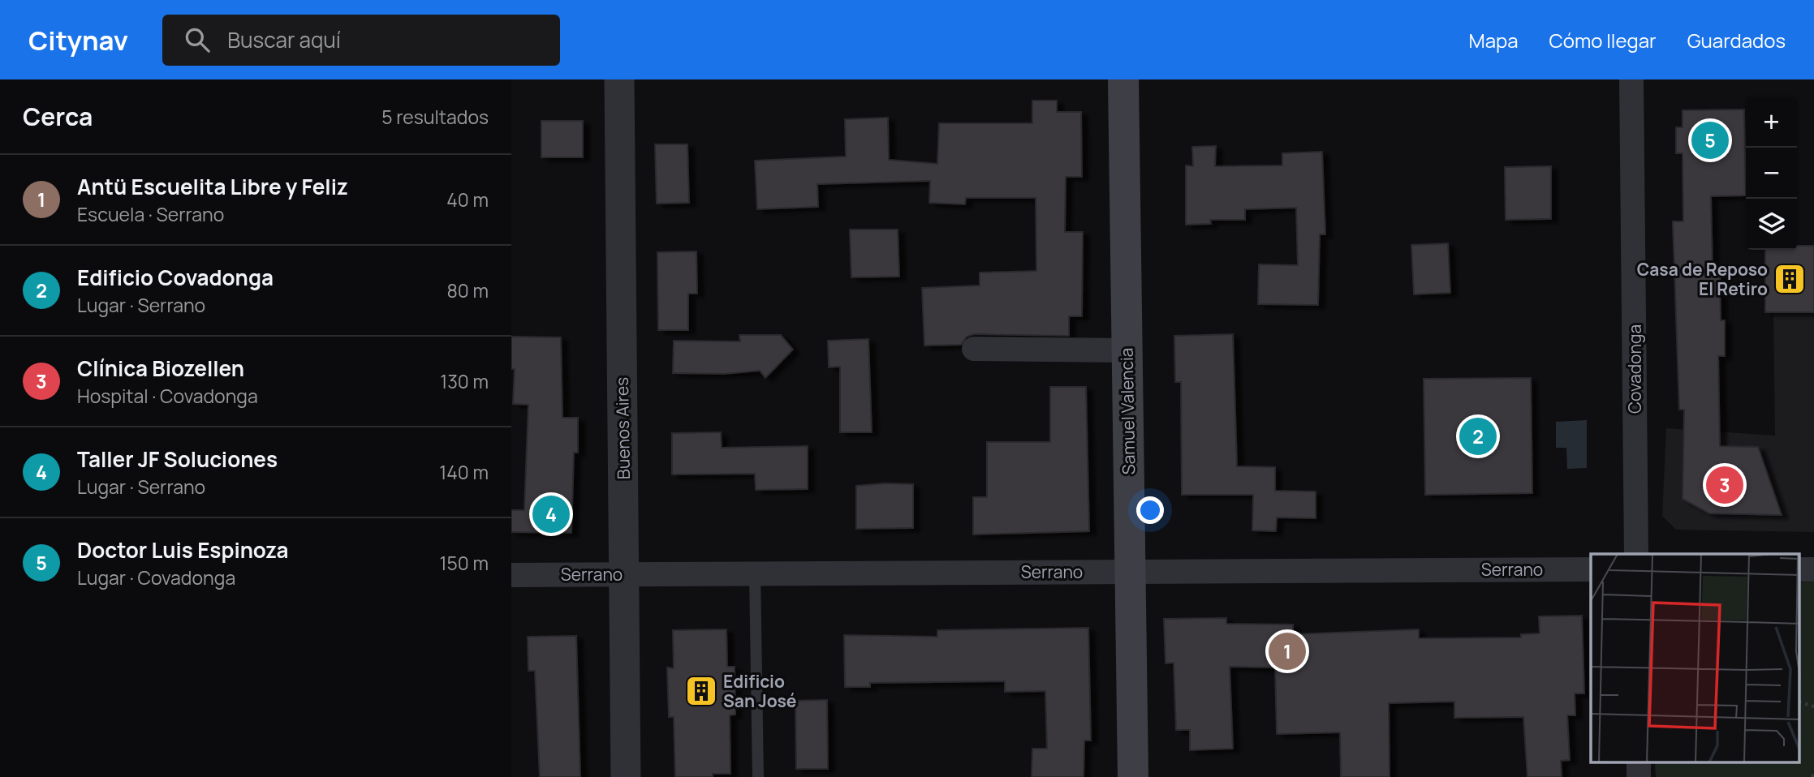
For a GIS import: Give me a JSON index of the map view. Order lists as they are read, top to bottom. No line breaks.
{"streets":{"main road":["Samuel Valencia"],"street":["Covadonga","Buenos Aires","Serrano"]},"crossings":[["Samuel Valencia","Serrano"],["Buenos Aires","Serrano"]],"places":{"building":["Casa de Reposo El Retiro","Edificio San José"]},"page":{"header":"Citynav","search":"Buscar aquí","nav":["Mapa","Cómo llegar","Guardados"],"heading":["Cerca","5 resultados"],"map_buttons":["+","−"],"pins":["5","2","3","4","1"],"list":[{"mark":"1","name":"Antü Escuelita Libre y Feliz","note":"Escuela · Serrano","value":"40 m"},{"mark":"2","name":"Edificio Covadonga","note":"Lugar · Serrano","value":"80 m"},{"mark":"3","name":"Clínica Biozellen","note":"Hospital · Covadonga","value":"130 m"},{"mark":"4","name":"Taller JF Soluciones","note":"Lugar · Serrano","value":"140 m"},{"mark":"5","name":"Doctor Luis Espinoza","note":"Lugar · Covadonga","value":"150 m"}]}}
